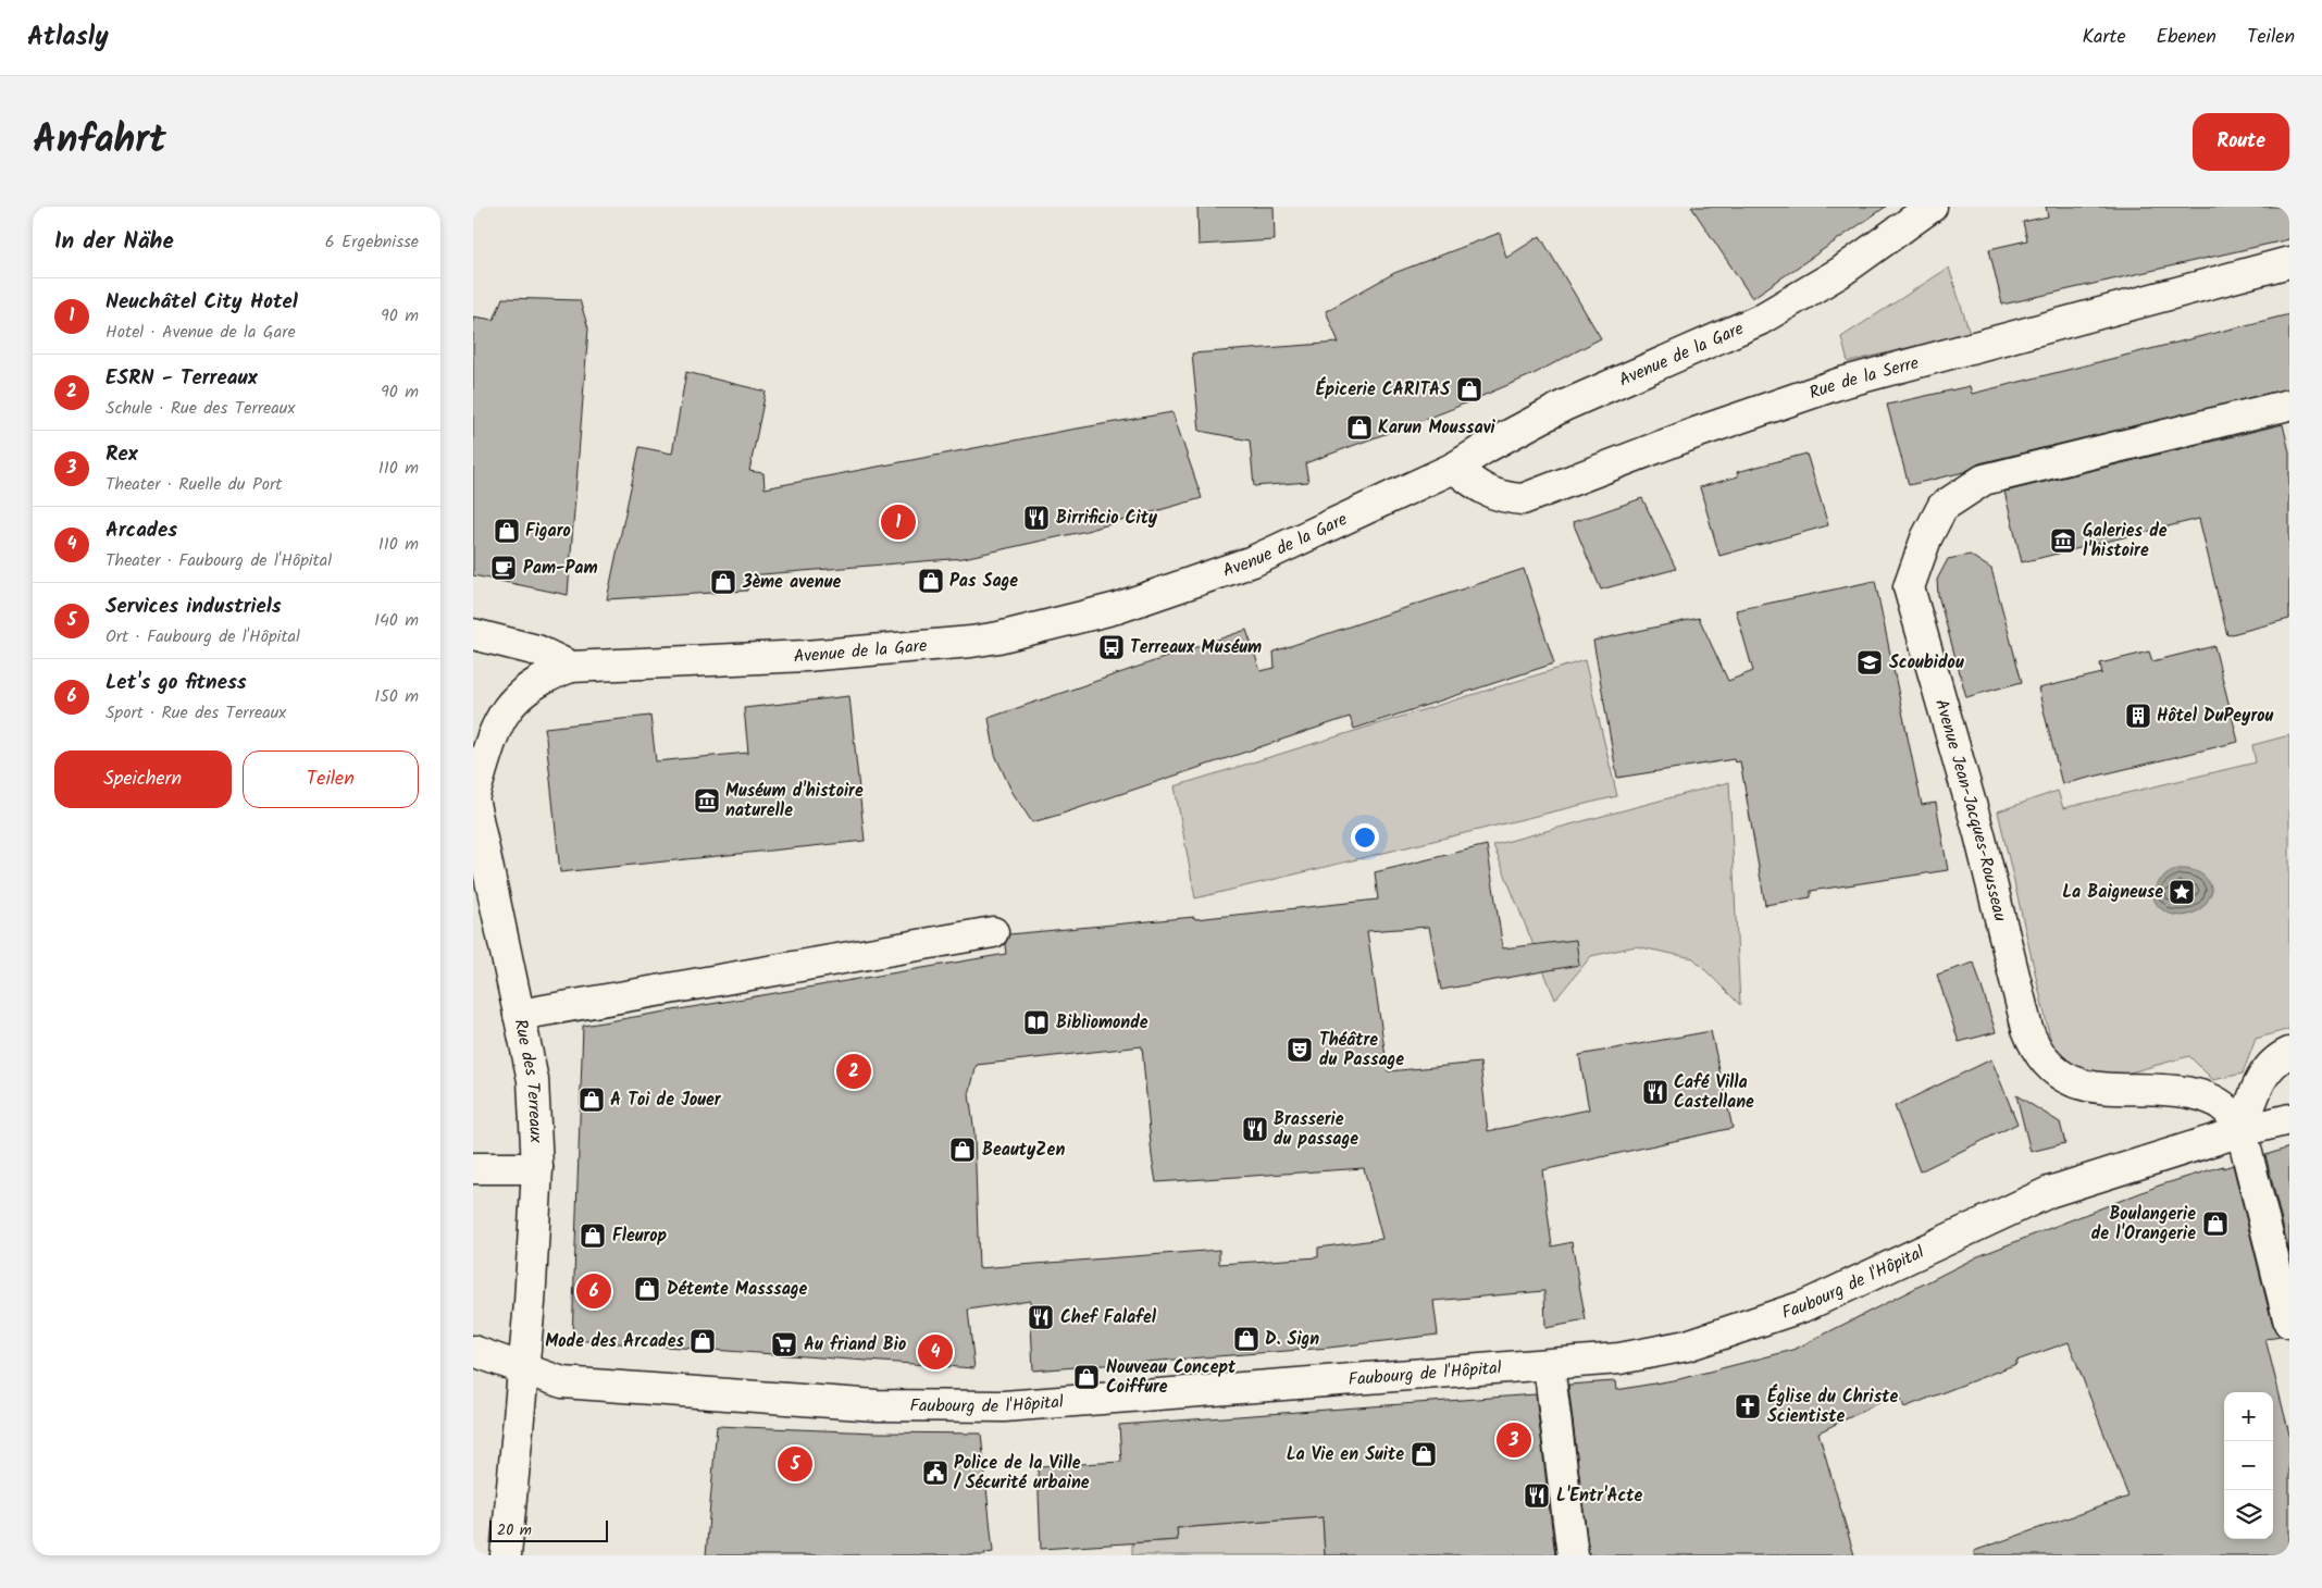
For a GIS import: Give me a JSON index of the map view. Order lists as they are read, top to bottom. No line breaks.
{"streets":{"street":["Avenue de la Gare","Rue de la Serre","Avenue Jean-Jacques-Rousseau","Rue des Terreaux","Faubourg de l'Hôpital"]},"crossings":[["Avenue de la Gare","Rue de la Serre"],["Avenue de la Gare","Rue des Terreaux"],["Avenue Jean-Jacques-Rousseau","Faubourg de l'Hôpital"],["Rue des Terreaux","Faubourg de l'Hôpital"]],"places":{"shop":["Épicerie CARITAS","Karun Moussavi","Figaro","Pas Sage","3ème avenue","A Toi de Jouer","BeautyZen","Boulangerie de l'Orangerie","Fleurop","Détente Masssage","D. Sign","Mode des Arcades","Nouveau Concept Coiffure","La Vie en Suite"],"restaurant":["Birrificio City","Café Villa Castellane","Brasserie du passage","Chef Falafel","L'Entr'Acte"],"museum":["Galeries de l'histoire","Muséum d'histoire naturelle"],"cafe":["Pam-Pam"],"bus stop":["Terreaux Muséum"],"school or university":["Scoubidou"],"building":["Hôtel DuPeyrou"],"place":["La Baigneuse"],"library":["Bibliomonde"],"theatre":["Théâtre du Passage"],"supermarket":["Au friand Bio"],"church":["Église du Christe Scientiste"],"public building":["Police de la Ville / Sécurité urbaine"]},"scale_bar":"20 m","page":{"header":"Atlasly","nav":["Karte","Ebenen","Teilen"],"title":"Anfahrt","buttons":["Route",["Speichern","Teilen"]],"heading":["In der Nähe","6 Ergebnisse"],"list":[{"mark":"1","name":"Neuchâtel City Hotel","note":"Hotel · Avenue de la Gare","value":"90 m"},{"mark":"2","name":"ESRN - Terreaux","note":"Schule · Rue des Terreaux","value":"90 m"},{"mark":"3","name":"Rex","note":"Theater · Ruelle du Port","value":"110 m"},{"mark":"4","name":"Arcades","note":"Theater · Faubourg de l'Hôpital","value":"110 m"},{"mark":"5","name":"Services industriels","note":"Ort · Faubourg de l'Hôpital","value":"140 m"},{"mark":"6","name":"Let's go fitness","note":"Sport · Rue des Terreaux","value":"150 m"}],"pins":["1","2","6","4","3","5"],"map_buttons":["+","−"],"scale":"20 m"}}
